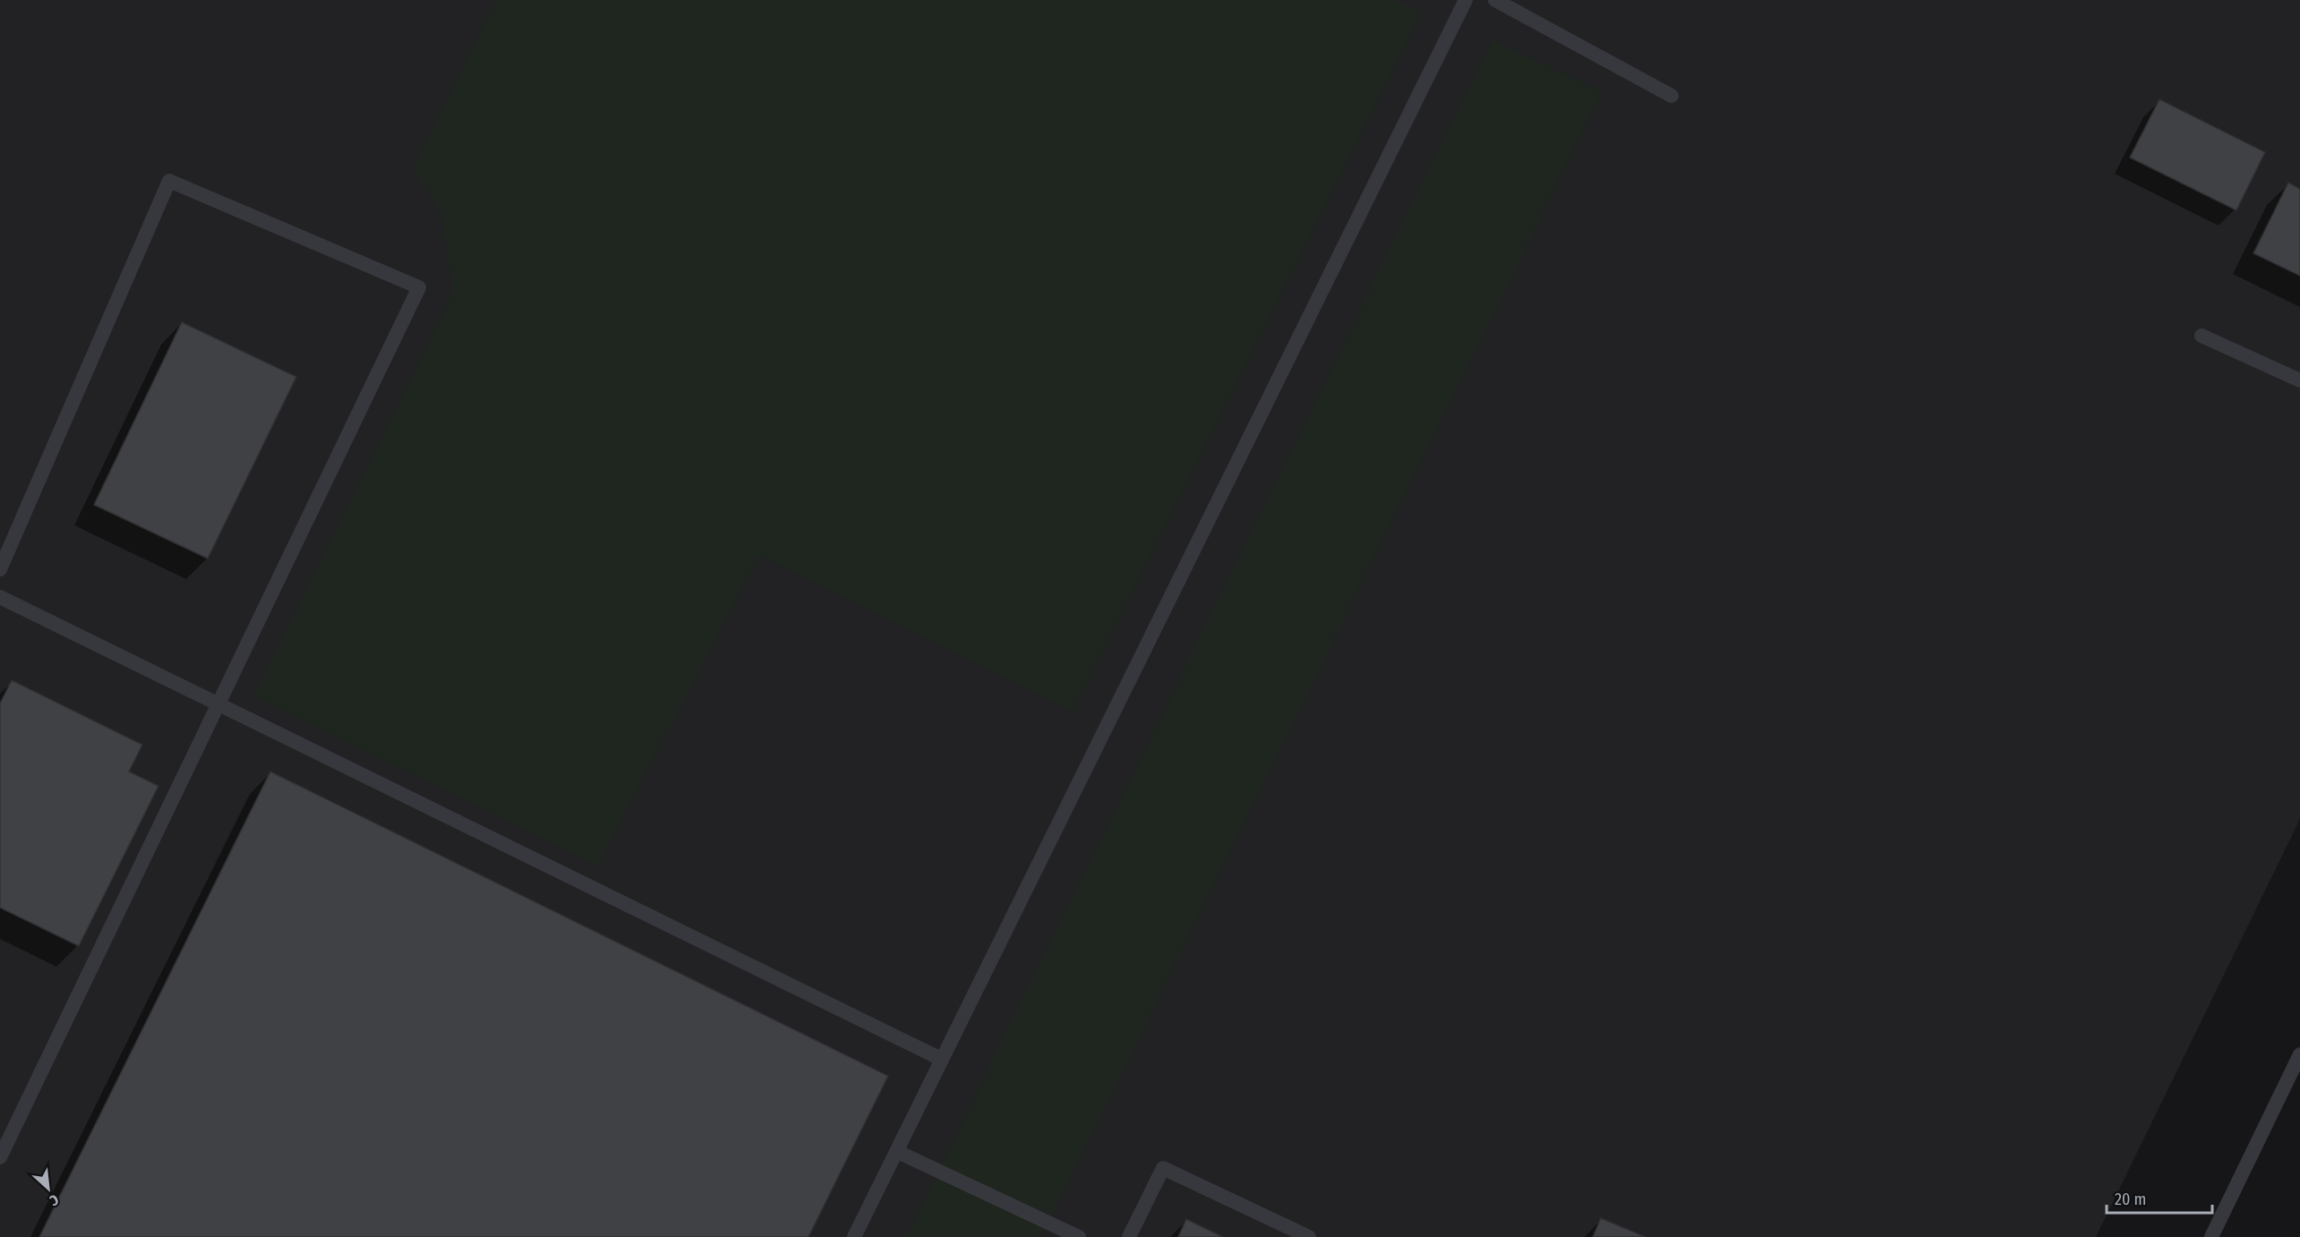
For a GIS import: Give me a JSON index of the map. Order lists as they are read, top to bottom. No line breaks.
{"scale_bar":"20 m","north":"bottom right"}
